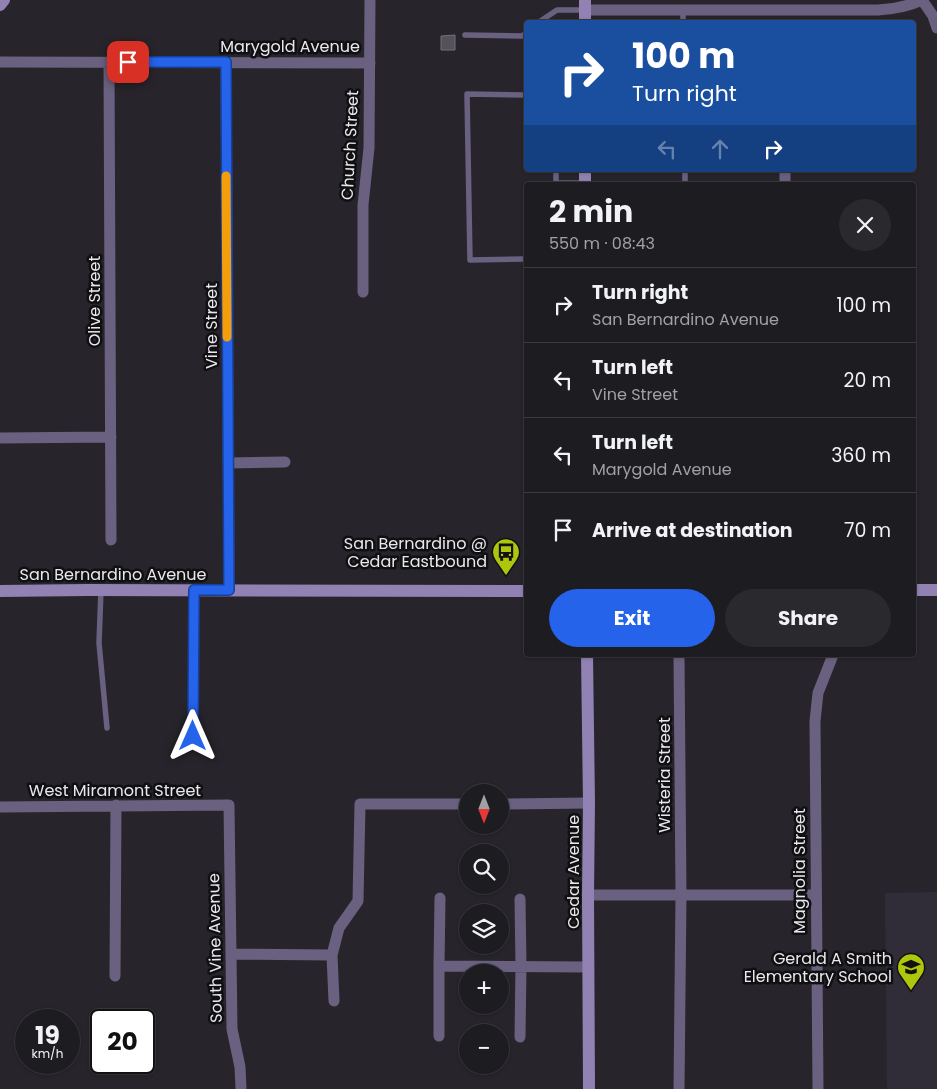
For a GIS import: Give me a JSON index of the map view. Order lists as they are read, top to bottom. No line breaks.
{"streets":{"main road":["San Bernardino Avenue","Cedar Avenue"],"street":["Marygold Avenue","Church Street","Olive Street","Vine Street","Wisteria Street","West Miramont Street","Magnolia Street","South Vine Avenue"]},"crossings":[["Marygold Avenue","Church Street"],["Marygold Avenue","Olive Street"],["Marygold Avenue","Vine Street"],["Vine Street","San Bernardino Avenue"],["West Miramont Street","South Vine Avenue"]],"places":{"bus stop":["San Bernardino @ Cedar Eastbound"],"school or university":["Gerald A Smith Elementary School"]},"north":"bottom","page":{"turn":["100 m","Turn right"],"heading":["2 min","550 m · 08:43"],"list":[{"name":"Turn right","note":"San Bernardino Avenue","value":"100 m"},{"name":"Turn left","note":"Vine Street","value":"20 m"},{"name":"Turn left","note":"Marygold Avenue","value":"360 m"},{"name":"Arrive at destination","value":"70 m"}],"buttons":["Exit","Share"],"map_buttons":["+","−"],"speed":"19 km/h","limit":"20"}}
